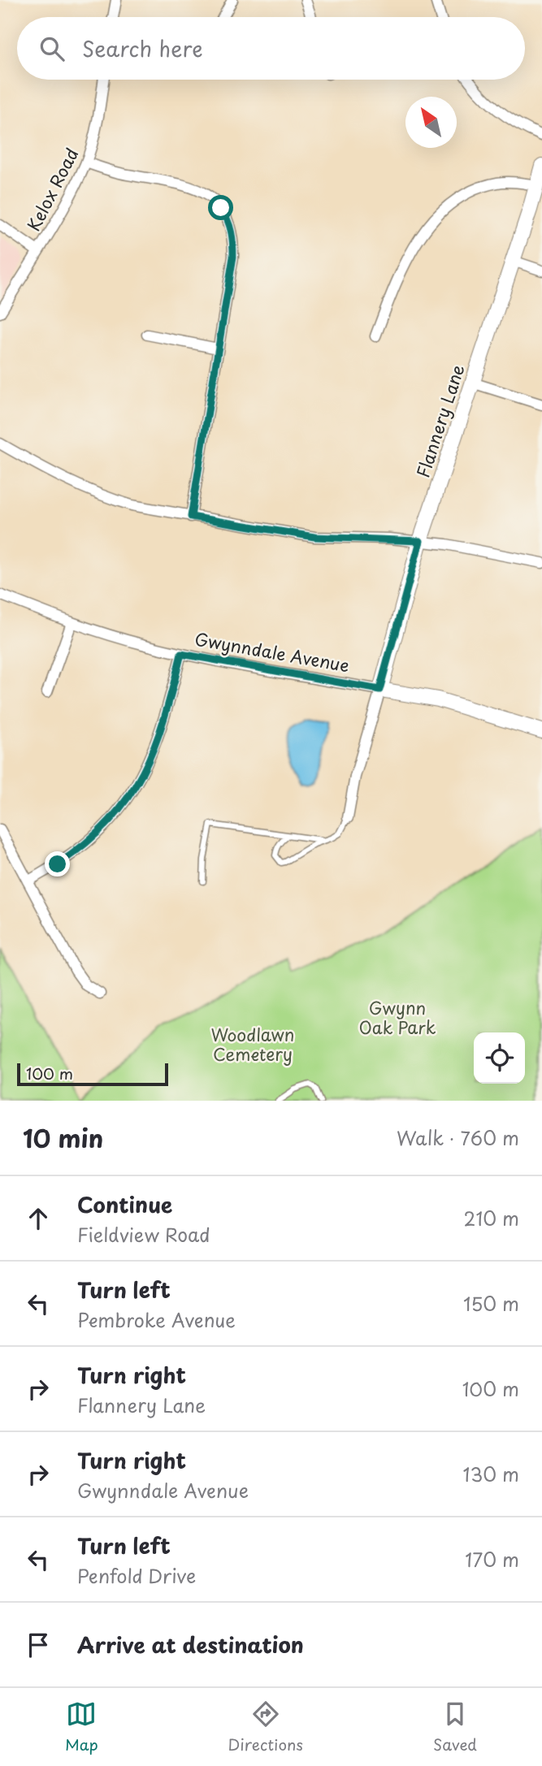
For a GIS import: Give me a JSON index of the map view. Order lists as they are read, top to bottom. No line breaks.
{"streets":{"street":["Kelox Road","Flannery Lane","Gwynndale Avenue"]},"crossings":[["Flannery Lane","Gwynndale Avenue"]],"parks":["Gwynn Oak Park","Woodlawn Cemetery"],"scale_bar":"100 m","north":"top left","page":{"search":"Search here","scale":"100 m","heading":["10 min","Walk · 760 m"],"list":[["Continue","Fieldview Road","210 m"],["Turn left","Pembroke Avenue","150 m"],["Turn right","Flannery Lane","100 m"],["Turn right","Gwynndale Avenue","130 m"],["Turn left","Penfold Drive","170 m"],"Arrive at destination"],"nav":["Map","Directions","Saved"]}}
